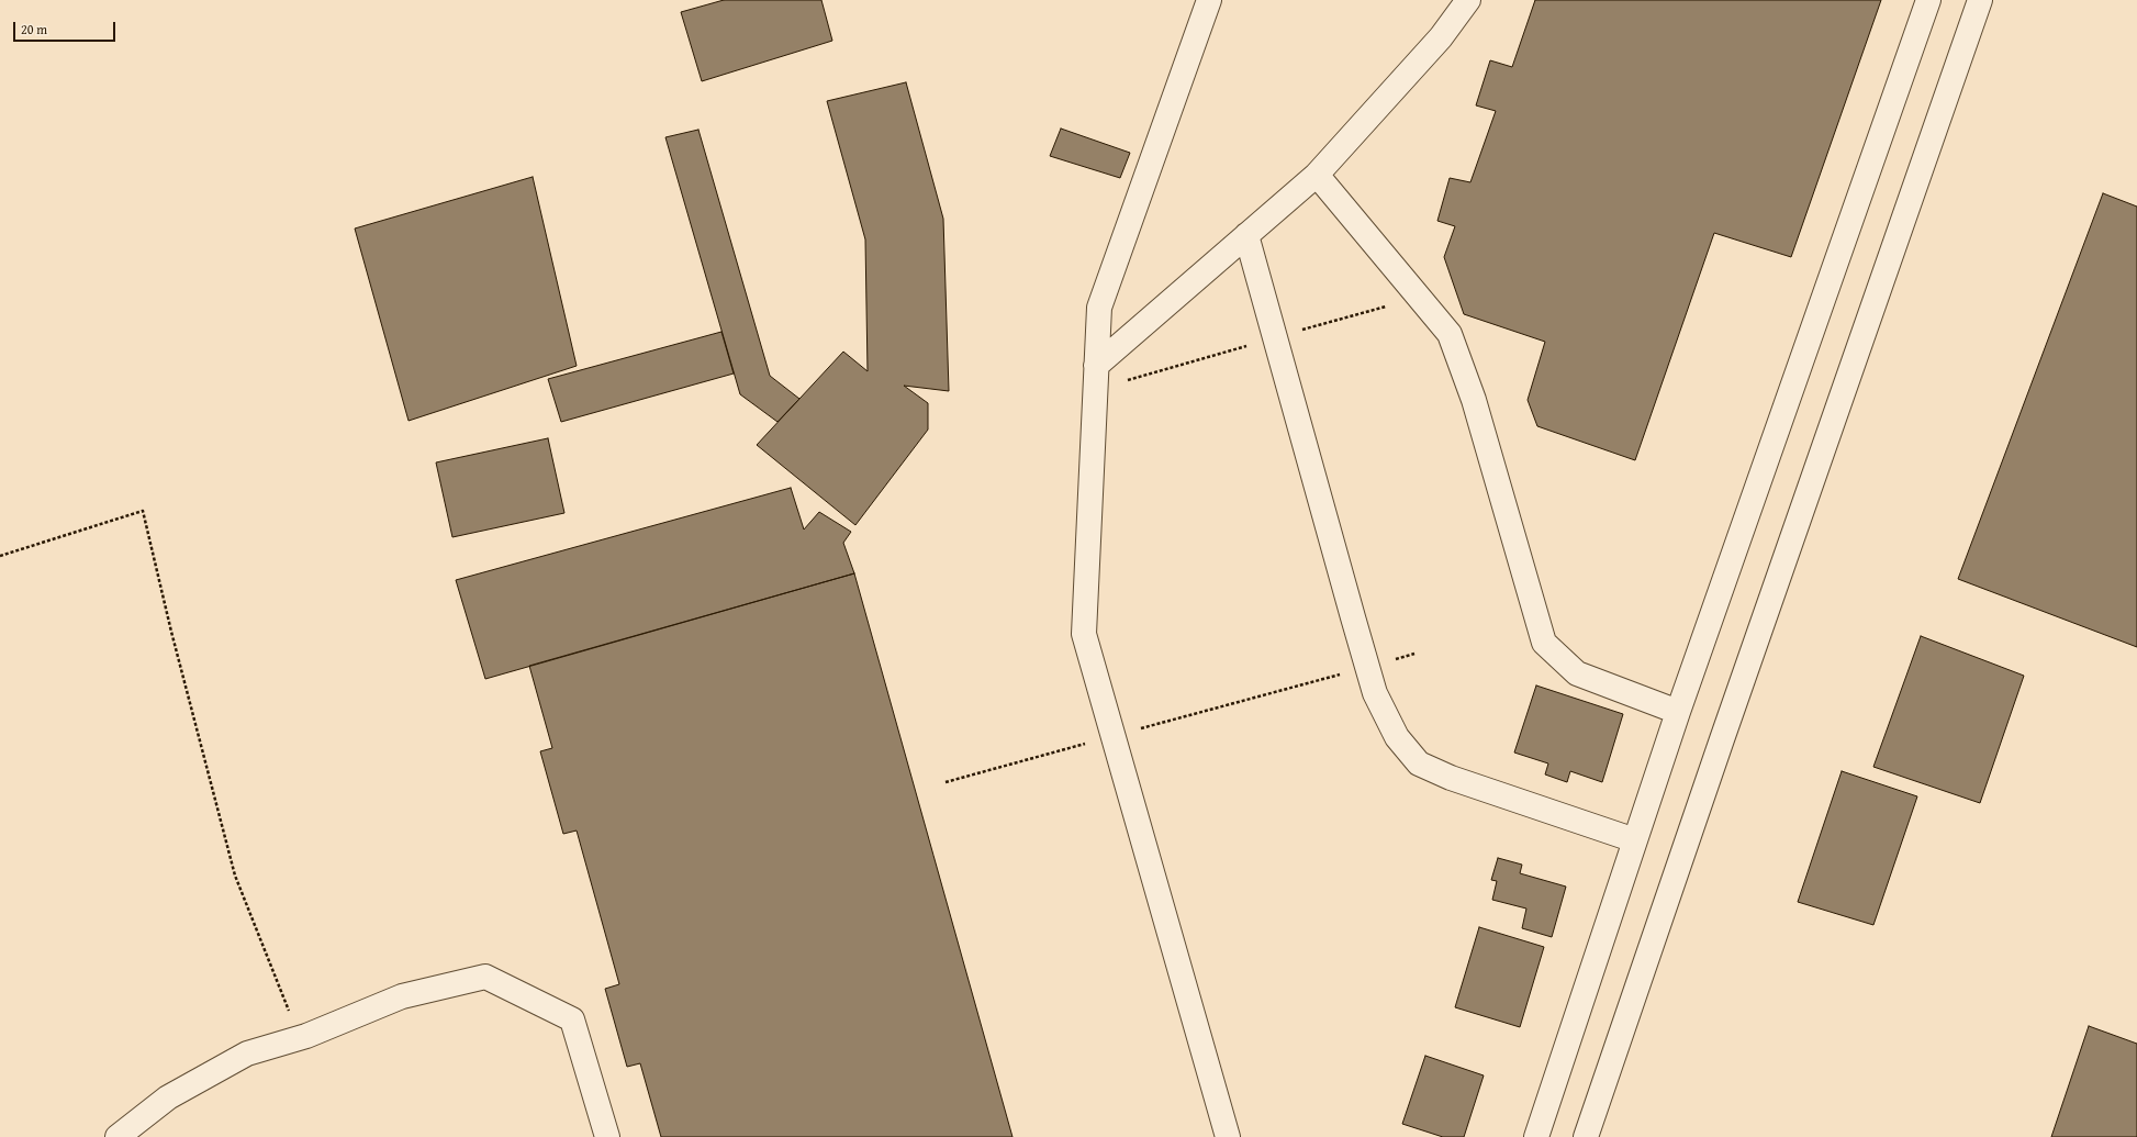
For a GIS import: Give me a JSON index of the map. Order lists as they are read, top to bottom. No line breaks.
{"scale_bar":"20 m"}
